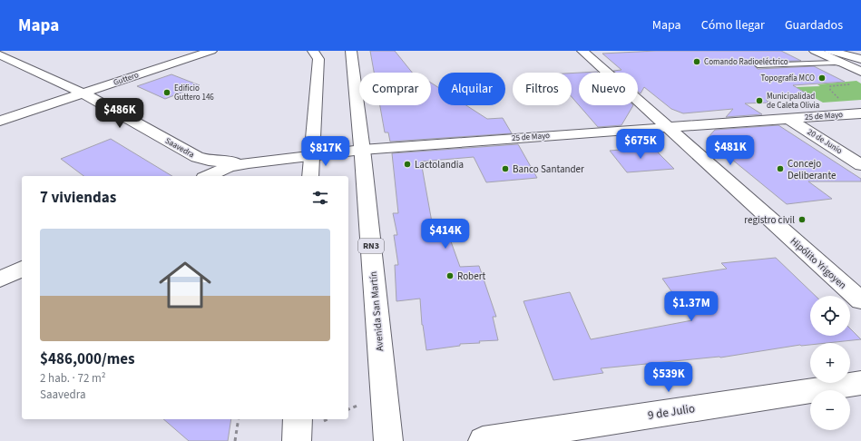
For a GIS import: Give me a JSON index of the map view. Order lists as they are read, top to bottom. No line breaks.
{"streets":{"main road":["Guttero","25 de Mayo","20 de Junio","Saavedra","RN3","Hipólito Yrigoyen","Avenida San Martín","9 de Julio"]},"crossings":[["Guttero","Saavedra"],["25 de Mayo","20 de Junio"],["25 de Mayo","Saavedra"],["25 de Mayo","Hipólito Yrigoyen"],["25 de Mayo","Avenida San Martín"]],"places":["Comando Radioeléctrico","Topografía MCO","Edificio Guttero 146","Municipalidad de Caleta Olivia","Lactolandia","Banco Santander","Concejo Deliberante","registro civil","Robert"],"page":{"header":"Mapa","nav":["Mapa","Cómo llegar","Guardados"],"chip":["Comprar","Alquilar","Filtros","Nuevo"],"price":["$486K","$675K","$481K","$817K","$414K","$1.37M","$539K"],"heading":"7 viviendas","list":[{"name":"$486,000/mes","note":"2 hab. · 72 m² · Saavedra"}],"map_buttons":["+","−"]}}
